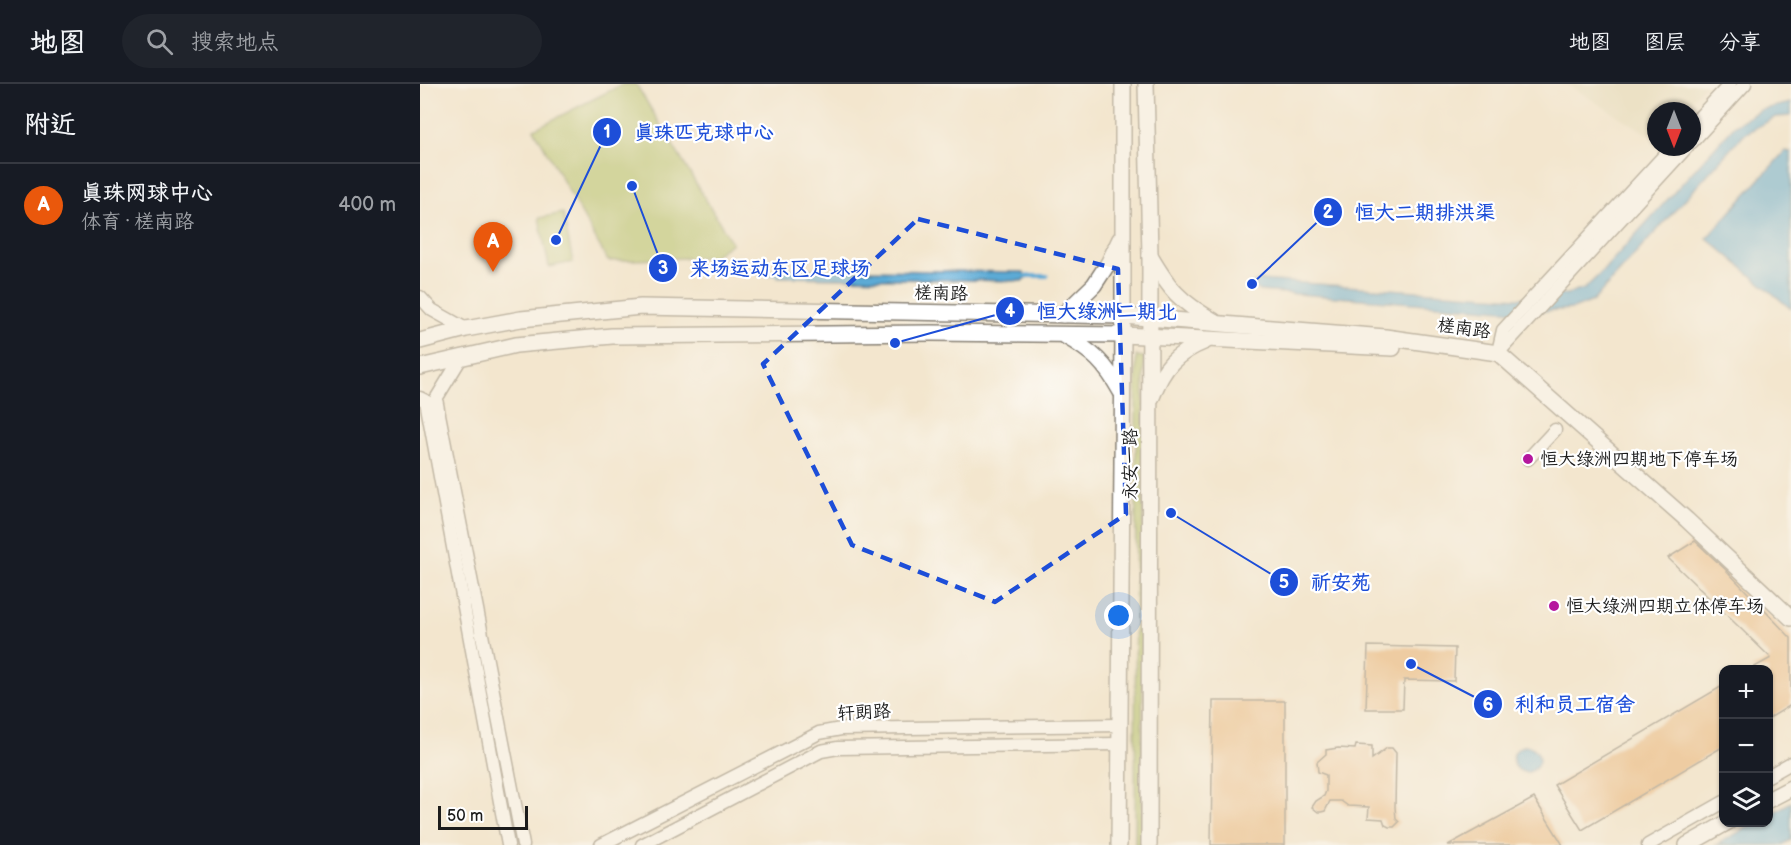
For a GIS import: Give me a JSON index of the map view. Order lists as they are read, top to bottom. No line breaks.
{"streets":{"main road":["槎南路","永安一路"],"street":["轩朗路"]},"crossings":[["槎南路","永安一路"],["永安一路","轩朗路"]],"places":["来场运动东区足球场","真珠匹克球中心","恒大二期排洪渠","恒大绿洲二期北","恒大绿洲四期地下停车场","祈安苑","恒大绿洲四期立体停车场","利和员工宿舍"],"scale_bar":"50 m","north":"bottom","page":{"header":"地图","search":"搜索地点","nav":["地图","图层","分享"],"heading":"附近","list":[{"mark":"A","name":"真珠网球中心","note":"体育 · 槎南路","value":"400 m"}],"pins":"A","map_buttons":["+","−"],"scale":"50 m"}}
